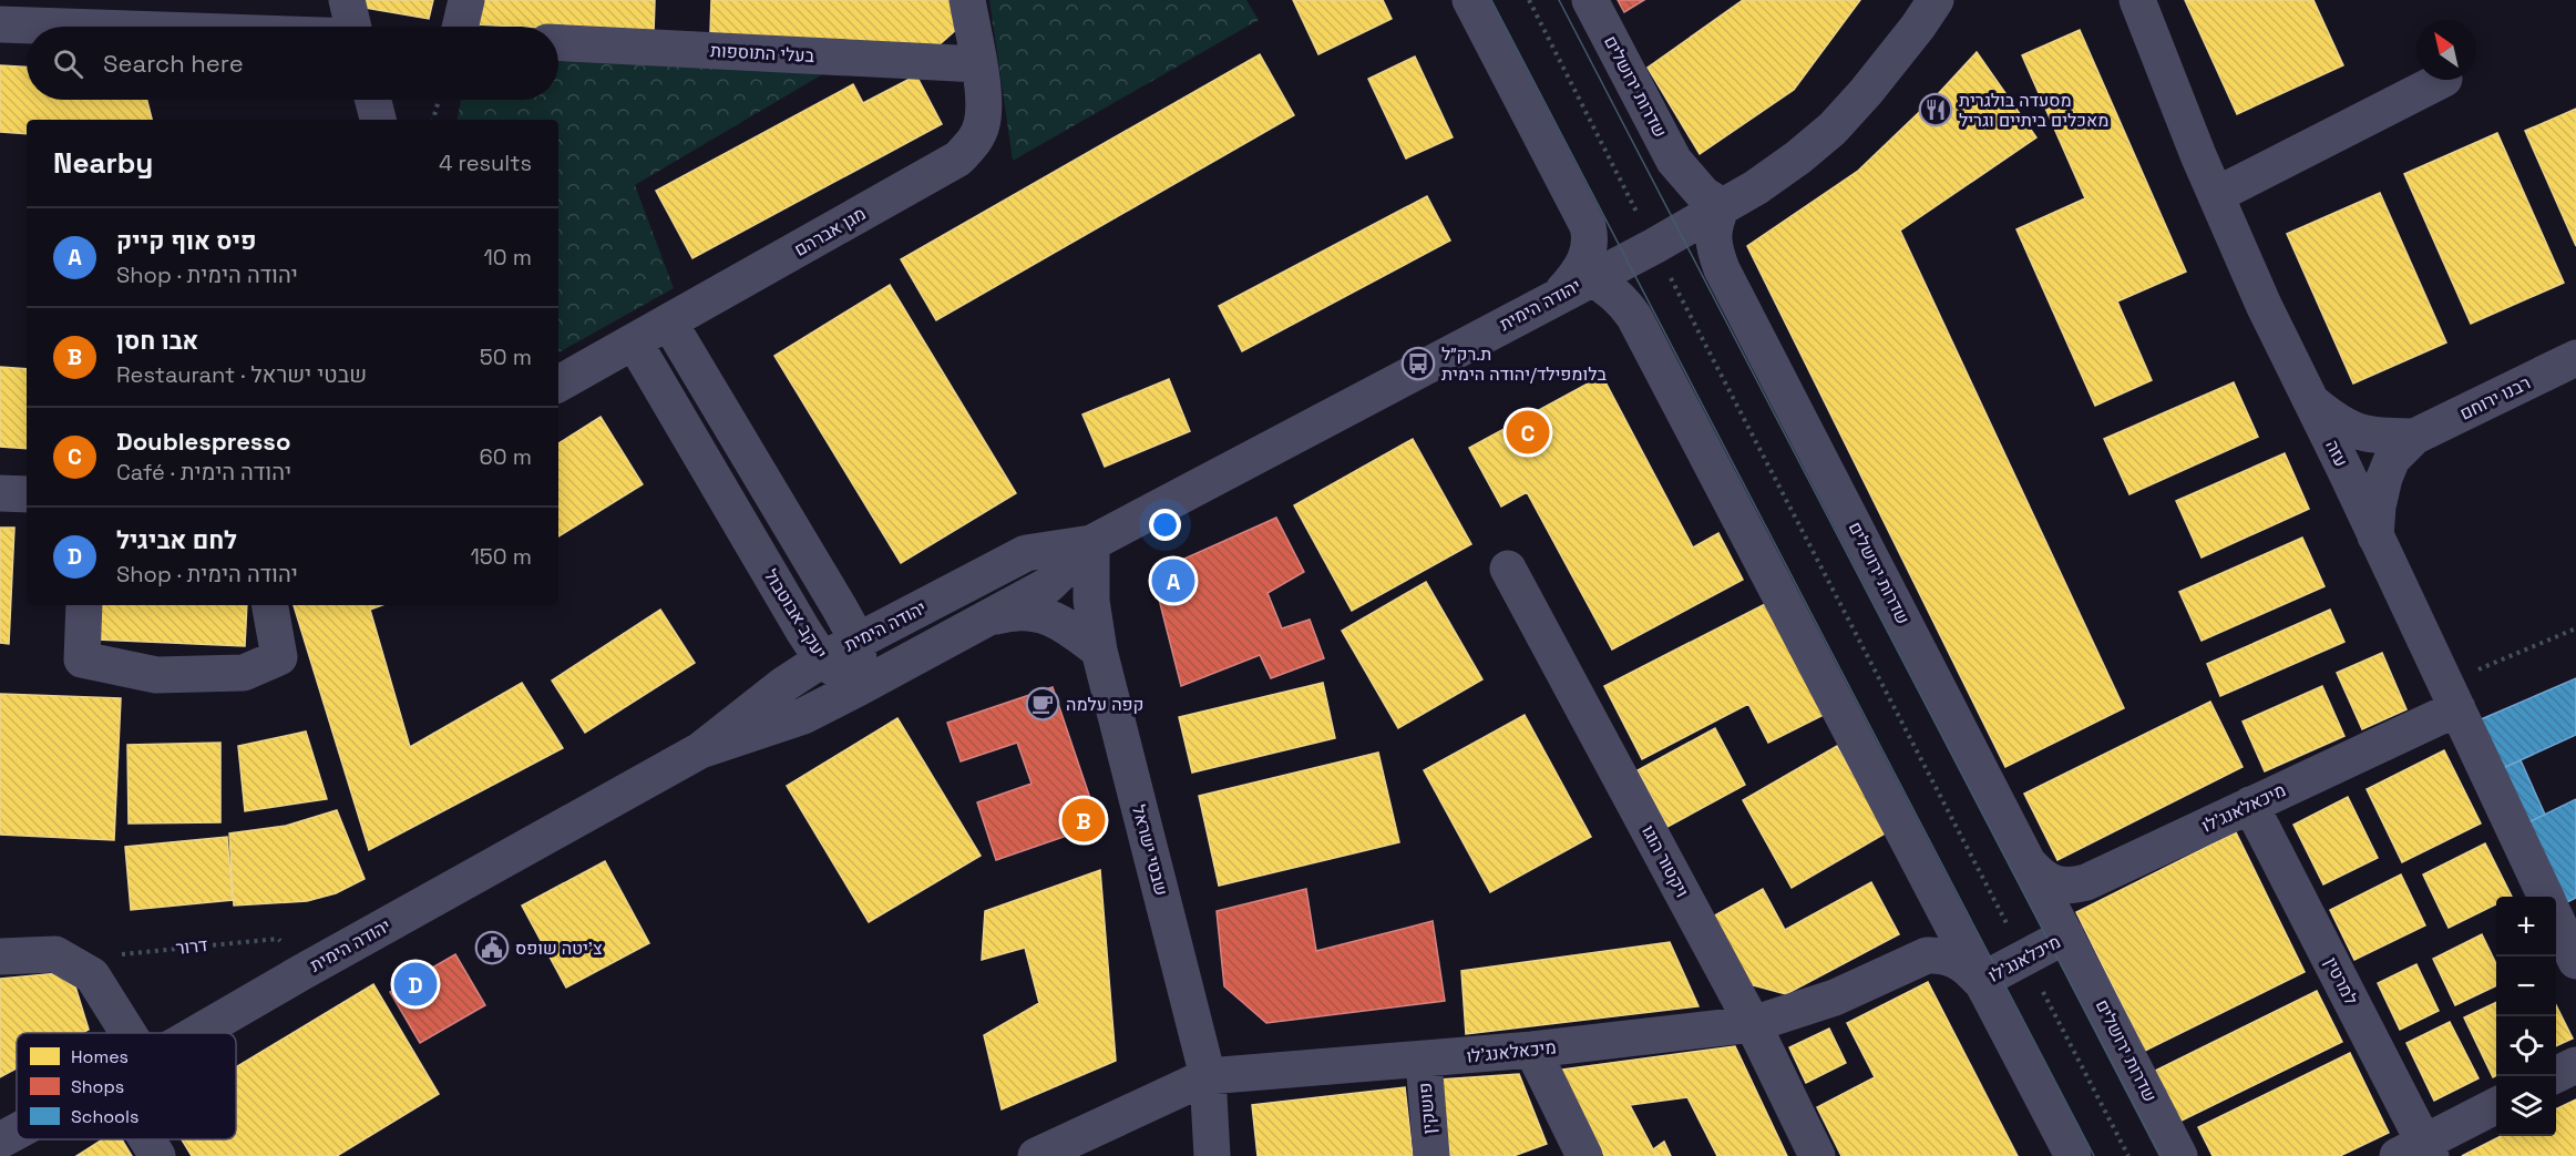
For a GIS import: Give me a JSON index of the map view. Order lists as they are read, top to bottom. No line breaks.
{"streets":{"street":["בעלי התוספות","שדרות ירושלים","מגן אברהם","יהודה הימית","רבנו ירוחם","עזה","יעקב אבוטבול","מיכאלאנג'לו","שבטי ישראל","ויקטור הוגו","מיכלאנג'לו","למרטין","פושקין"],"path":["דרור"]},"crossings":[["בעלי התוספות","מגן אברהם"],["שדרות ירושלים","יהודה הימית"],["שדרות ירושלים","מיכאלאנג'לו"],["שדרות ירושלים","מיכלאנג'לו"],["מגן אברהם","יעקב אבוטבול"],["יהודה הימית","יעקב אבוטבול"],["יהודה הימית","שבטי ישראל"],["יהודה הימית","דרור"],["רבנו ירוחם","עזה"],["עזה","מיכאלאנג'לו"],["מיכאלאנג'לו","שבטי ישראל"],["מיכאלאנג'לו","ויקטור הוגו"],["מיכאלאנג'לו","מיכלאנג'לו"],["מיכאלאנג'לו","למרטין"],["מיכאלאנג'לו","פושקין"]],"places":{"restaurant":["מסעדה בולגרית מאכלים ביתיים וגריל"],"bus stop":["ת.רק״ל בלומפילד/יהודה הימית"],"cafe":["קפה עלמה"],"public building":["צ'יטה שופס"]},"legend":["Homes","Shops","Schools"],"north":"top left","page":{"search":"Search here","heading":["Nearby","4 results"],"list":[{"mark":"A","name":"פיס אוף קייק","note":"Shop · יהודה הימית","value":"10 m"},{"mark":"B","name":"אבו חסן","note":"Restaurant · שבטי ישראל","value":"50 m"},{"mark":"C","name":"Doublespresso","note":"Café · יהודה הימית","value":"60 m"},{"mark":"D","name":"לחם אביגיל","note":"Shop · יהודה הימית","value":"150 m"}],"pins":["C","A","B","D"],"map_buttons":["+","−"]}}
